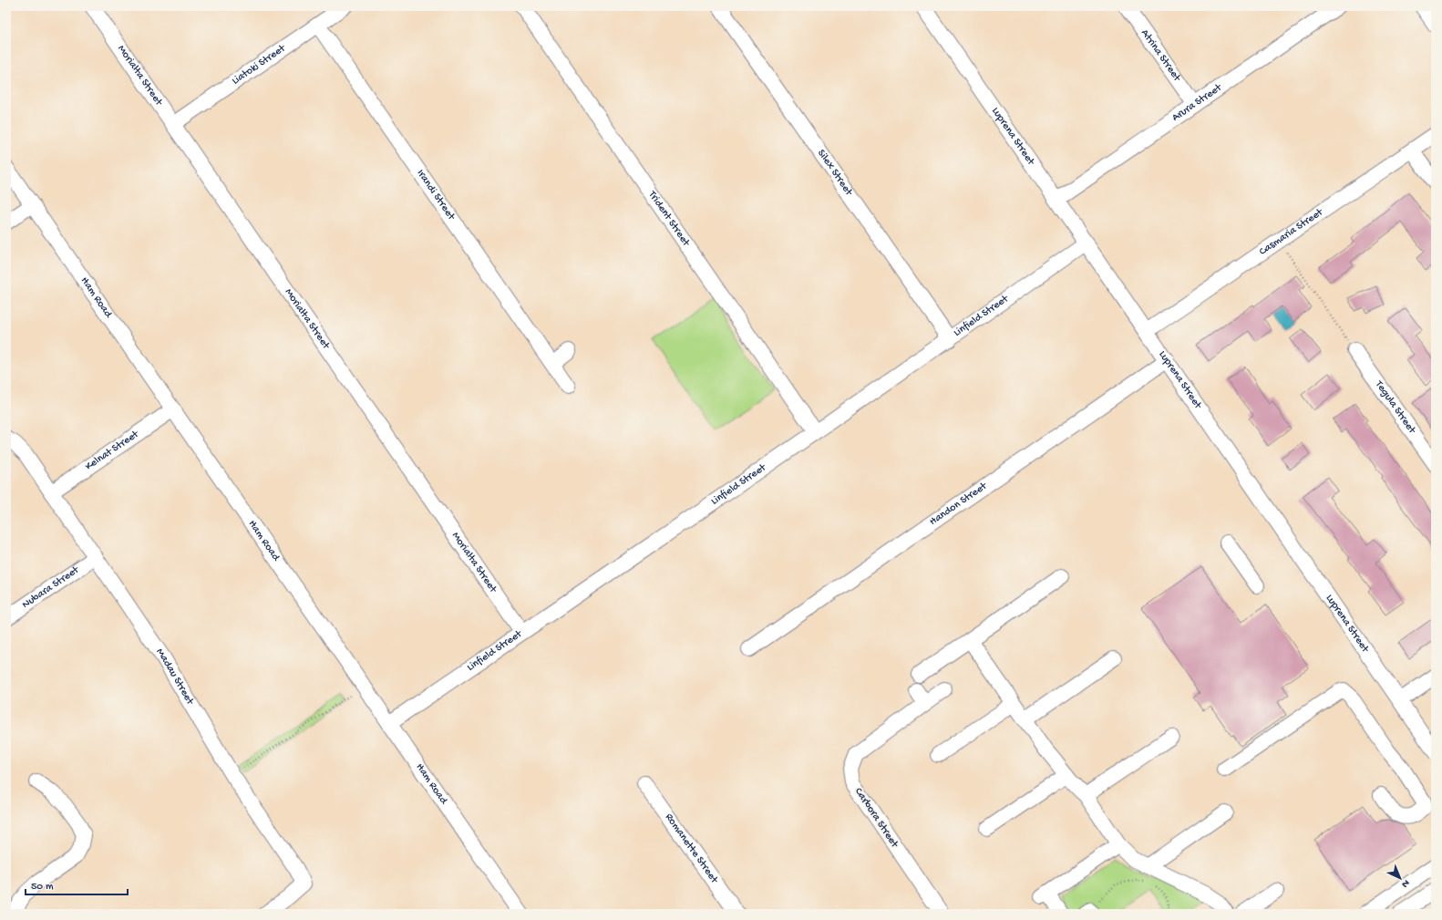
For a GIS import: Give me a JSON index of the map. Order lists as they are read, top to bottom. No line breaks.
{"streets":{"street":["Atrina Street","Liatoki Street","Morialta Street","Arura Street","Luprena Street","Silex Street","Irandi Street","Trident Street","Casmaria Street","Ham Road","Linfield Street","Tegula Street","Kelnat Street","Handon Street","Nubara Street","Madau Street","Carbora Street","Romanette Street"]},"crossings":[["Atrina Street","Arura Street"],["Liatoki Street","Morialta Street"],["Liatoki Street","Irandi Street"],["Morialta Street","Linfield Street"],["Arura Street","Luprena Street"],["Luprena Street","Casmaria Street"],["Luprena Street","Linfield Street"],["Luprena Street","Handon Street"],["Silex Street","Linfield Street"],["Trident Street","Linfield Street"],["Ham Road","Linfield Street"],["Ham Road","Kelnat Street"],["Kelnat Street","Madau Street"],["Nubara Street","Madau Street"]],"scale_bar":"50 m","north":"bottom right"}
